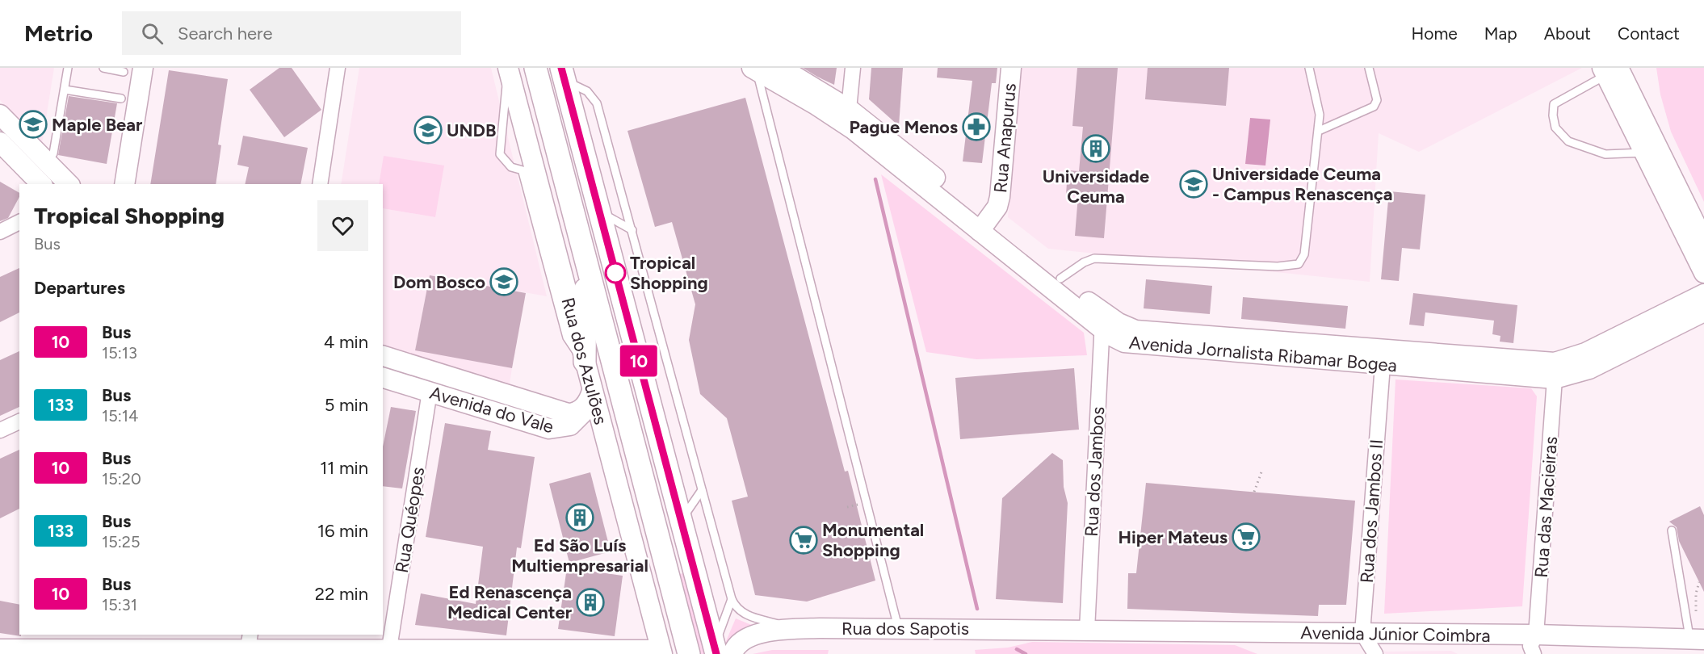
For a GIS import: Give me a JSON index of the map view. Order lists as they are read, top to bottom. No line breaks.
{"streets":{"main road":["Rua Anapurus","Avenida Jornalista Ribamar Bogea","Rua dos Azulões","Avenida do Vale","Rua dos Sapotis","Avenida Júnior Coimbra"],"street":["Rua dos Jambos","Rua das Macieiras","Rua dos Jambos II","Rua Quéopes"]},"crossings":[["Rua Anapurus","Avenida Jornalista Ribamar Bogea"],["Avenida Jornalista Ribamar Bogea","Rua dos Jambos"],["Avenida Jornalista Ribamar Bogea","Rua das Macieiras"],["Avenida Jornalista Ribamar Bogea","Rua dos Jambos II"],["Rua dos Azulões","Avenida do Vale"],["Avenida do Vale","Rua Quéopes"],["Rua dos Jambos","Rua dos Sapotis"],["Rua dos Jambos","Avenida Júnior Coimbra"],["Rua das Macieiras","Avenida Júnior Coimbra"],["Rua dos Jambos II","Avenida Júnior Coimbra"],["Rua dos Sapotis","Avenida Júnior Coimbra"]],"places":{"school or university":["Maple Bear","UNDB","Universidade Ceuma - Campus Renascença","Dom Bosco"],"pharmacy":["Pague Menos"],"building":["Universidade Ceuma","Ed São Luís Multiempresarial","Ed Renascença Medical Center"],"other":["Tropical Shopping"],"supermarket":["Hiper Mateus","Monumental Shopping"]},"lines":["bus line 10"],"page":{"header":"Metrio","search":"Search here","nav":["Home","Map","About","Contact"],"on_map":"10","heading":[["Tropical Shopping","Bus"],"Departures"],"list":[{"mark":"10","name":"Bus","note":"15:13","value":"4 min"},{"mark":"133","name":"Bus","note":"15:14","value":"5 min"},{"mark":"10","name":"Bus","note":"15:20","value":"11 min"},{"mark":"133","name":"Bus","note":"15:25","value":"16 min"},{"mark":"10","name":"Bus","note":"15:31","value":"22 min"}]}}
